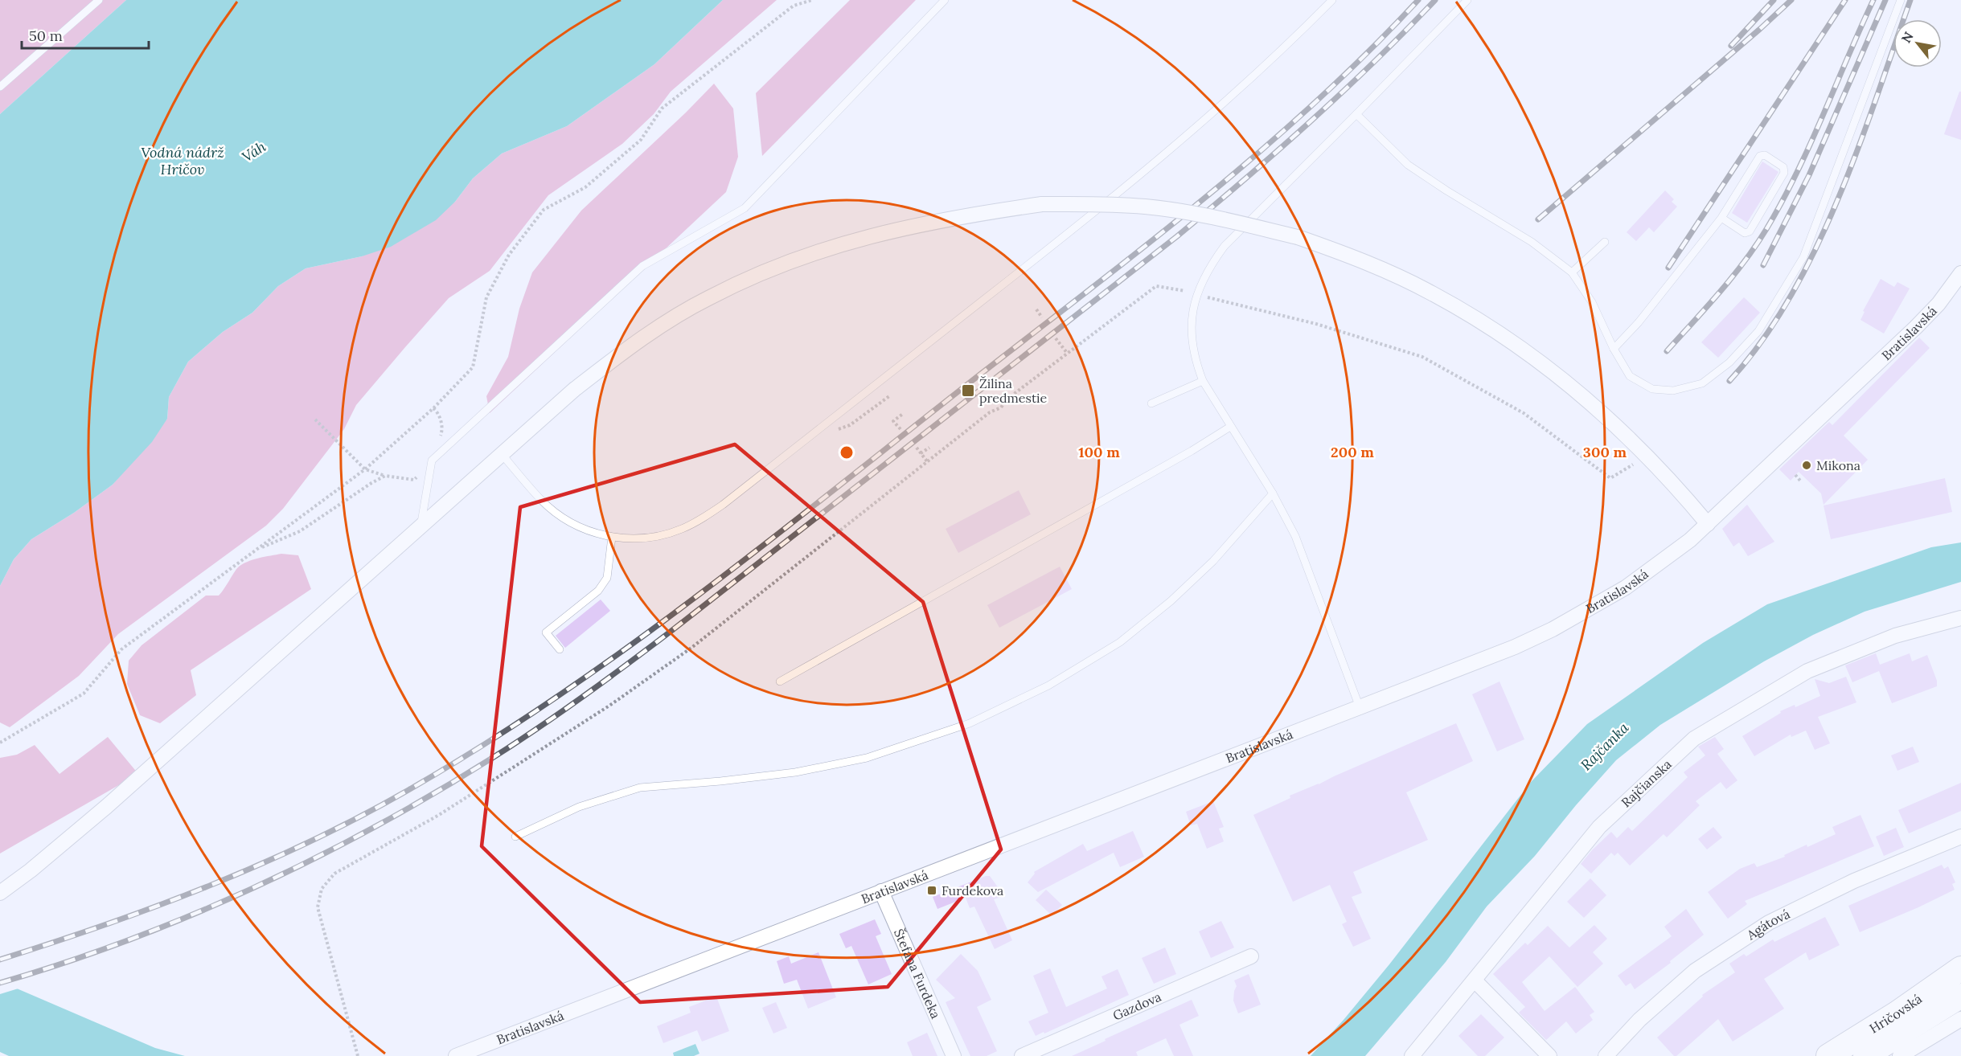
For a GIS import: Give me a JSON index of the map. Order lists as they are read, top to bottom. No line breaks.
{"streets":{"main road":["Hričovská"],"street":["Bratislavská","Rajčianska","Agátová","Štefana Furdeka","Gazdova"]},"crossings":[["Bratislavská","Štefana Furdeka"]],"water":["Váh","Vodná nádrž Hričov","Rajčanka"],"places":{"transit":["Žilina predmestie","Furdekova"],"other":["Mikona"]},"scale_bar":"50 m","north":"top left","rings":["100 m","200 m","300 m"]}
